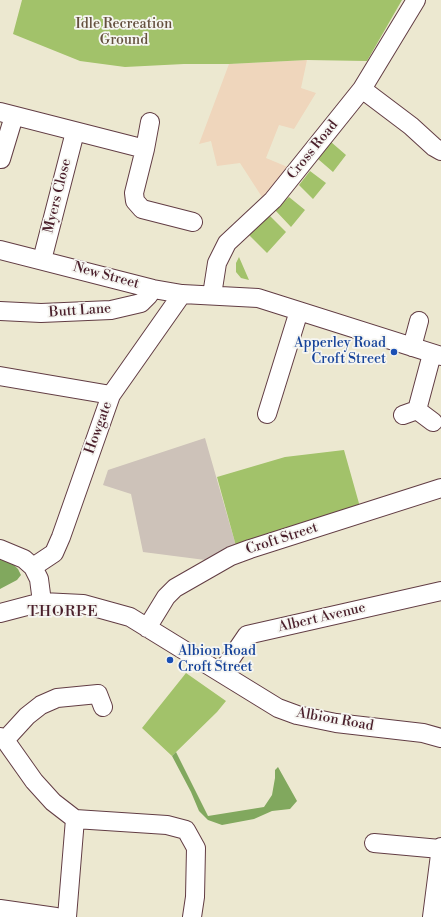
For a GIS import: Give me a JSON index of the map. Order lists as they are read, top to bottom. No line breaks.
{"streets":{"street":["Cross Road","Myers Close","New Street","Butt Lane","Howgate","Croft Street","Albert Avenue","Albion Road"]},"crossings":[["Cross Road","New Street"],["Myers Close","New Street"],["New Street","Butt Lane"],["New Street","Howgate"],["Croft Street","Albion Road"],["Albert Avenue","Albion Road"]],"districts":["THORPE"],"parks":["Idle Recreation Ground"],"places":["Apperley Road Croft Street","Albion Road Croft Street"]}
